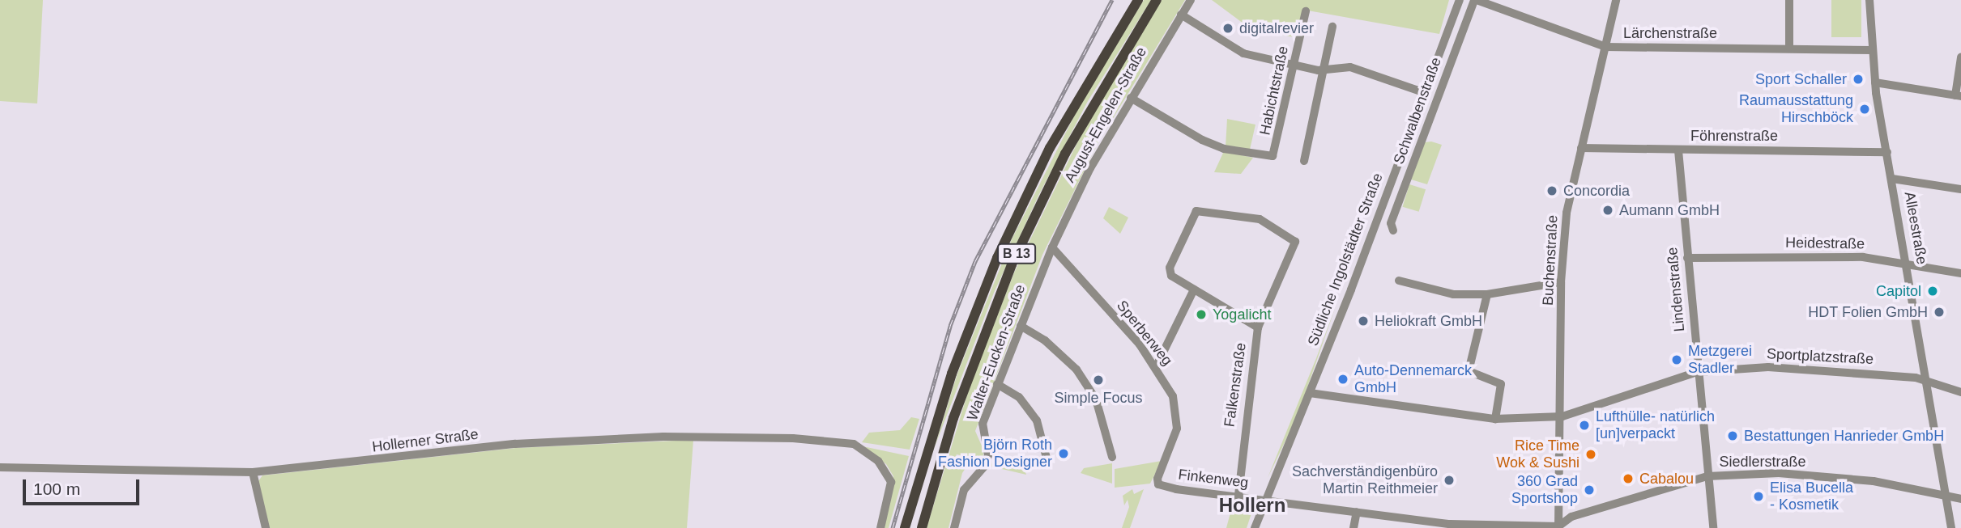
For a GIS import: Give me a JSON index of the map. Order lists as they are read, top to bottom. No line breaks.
{"streets":{"main road":["B 13"],"street":["Lärchenstraße","Habichtstraße","Schwalbenstraße","August-Engelen-Straße","Föhrenstraße","Alleestraße","Heidestraße","Südliche Ingolstädter Straße","Buchenstraße","Lindenstraße","Sperberweg","Walter-Eucken-Straße","Sportplatzstraße","Falkenstraße","Hollerner Straße","Siedlerstraße","Finkenweg"]},"crossings":[["Lärchenstraße","Schwalbenstraße"],["Lärchenstraße","Alleestraße"],["Lärchenstraße","Buchenstraße"],["Habichtstraße","August-Engelen-Straße"],["August-Engelen-Straße","Sperberweg"],["August-Engelen-Straße","Walter-Eucken-Straße"],["Föhrenstraße","Alleestraße"],["Föhrenstraße","Buchenstraße"],["Föhrenstraße","Lindenstraße"],["Alleestraße","Heidestraße"],["Alleestraße","Sportplatzstraße"],["Alleestraße","Siedlerstraße"],["Heidestraße","Lindenstraße"],["Südliche Ingolstädter Straße","Sportplatzstraße"],["Südliche Ingolstädter Straße","Siedlerstraße"],["Südliche Ingolstädter Straße","Finkenweg"],["Buchenstraße","Sportplatzstraße"],["Buchenstraße","Siedlerstraße"],["Lindenstraße","Sportplatzstraße"],["Lindenstraße","Siedlerstraße"],["Sperberweg","Walter-Eucken-Straße"],["Sperberweg","Finkenweg"],["Falkenstraße","Finkenweg"],["Siedlerstraße","Finkenweg"]],"districts":["Hollern"],"places":["digitalrevier","Sport Schaller","Raumausstattung Hirschböck","Concordia","Aumann GmbH","Capitol","HDT Folien GmbH","Yogalicht","Heliokraft GmbH","Metzgerei Stadler","Auto-Dennemarck GmbH","Simple Focus","Lufthülle- natürlich [un]verpackt","Bestattungen Hanrieder GmbH","Björn Roth Fashion Designer","Rice Time Wok & Sushi","Cabalou","Sachverständigenbüro Martin Reithmeier","360 Grad Sportshop","Elisa Bucella - Kosmetik"],"scale_bar":"100 m"}
